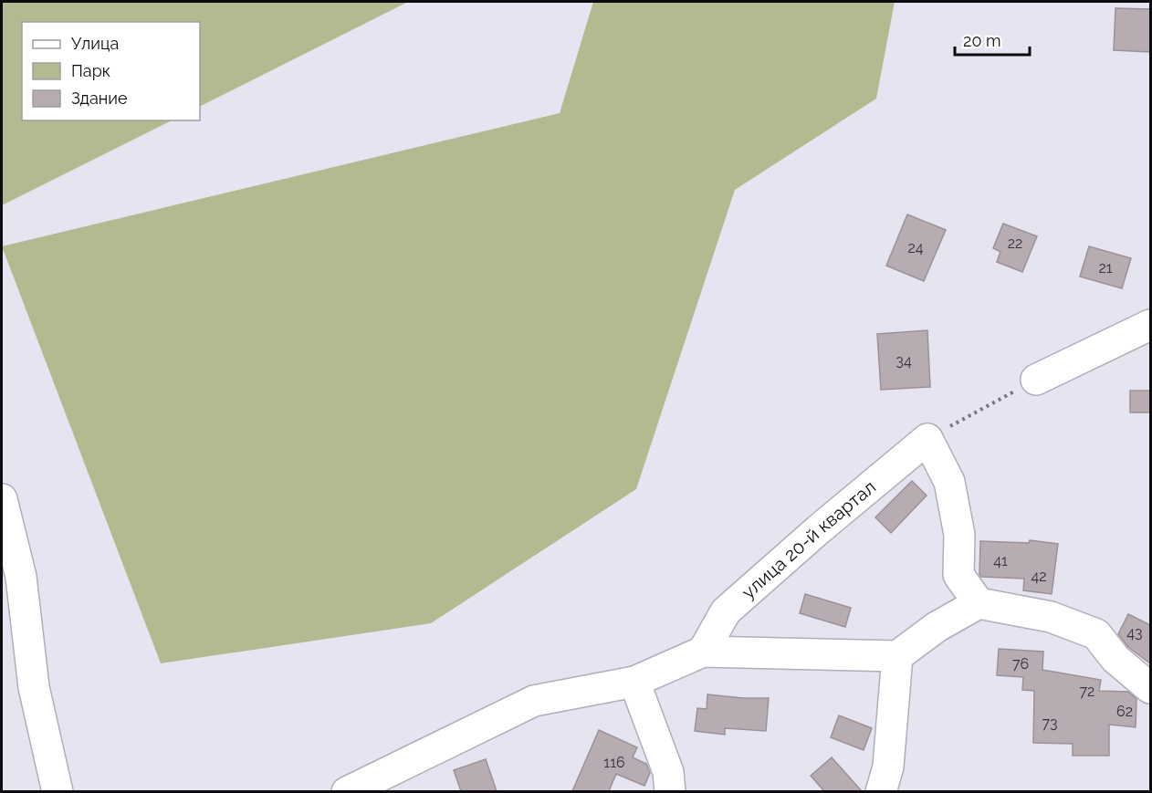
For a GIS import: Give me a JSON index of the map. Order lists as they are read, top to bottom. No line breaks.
{"streets":{"street":["улица 20-й квартал"]},"house_numbers":["22","24","21","34","41","42","43","76","72","62","73","116"],"legend":["Улица","Парк","Здание"],"scale_bar":"20 m"}
